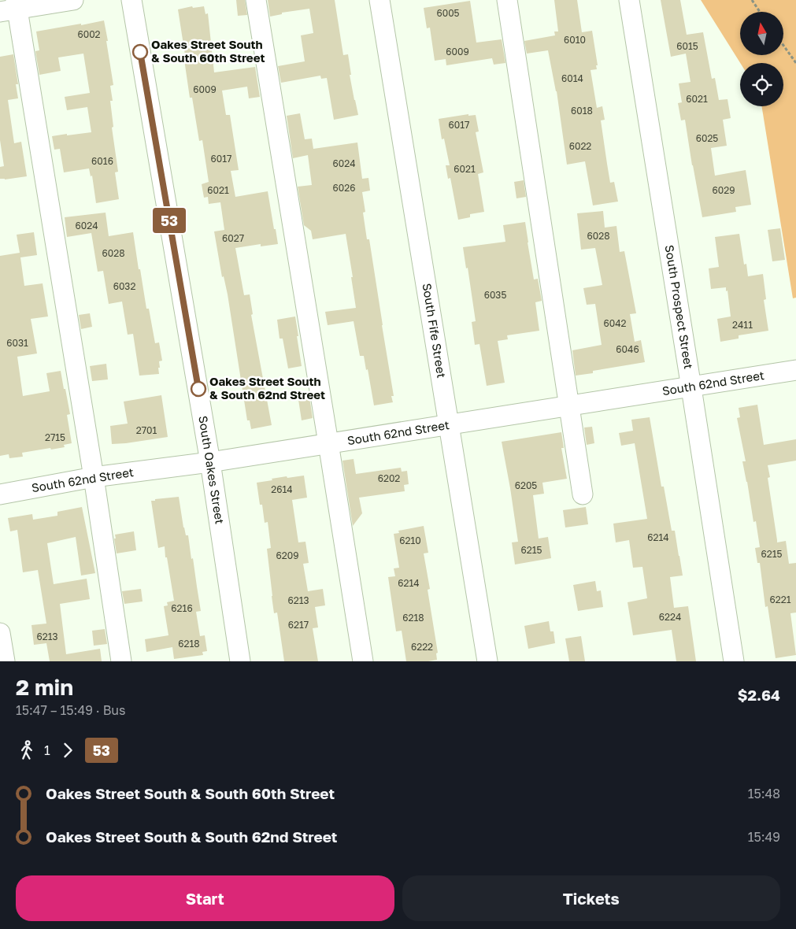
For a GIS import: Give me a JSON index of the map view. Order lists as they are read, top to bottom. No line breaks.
{"streets":{"street":["South Prospect Street","South Fife Street","South 62nd Street","South Oakes Street"]},"crossings":[["South Prospect Street","South 62nd Street"],["South Fife Street","South 62nd Street"],["South 62nd Street","South Oakes Street"]],"places":["Oakes Street South & South 60th Street","Oakes Street South & South 62nd Street"],"lines":["bus line 53"],"house_numbers":["6005","6002","6010","6015","6009","6014","6009","6021","6018","6017","6025","6022","6017","6016","6024","6021","6026","6021","6029","6024","6028","6027","6028","6032","6035","6042","2411","6031","6046","2701","2715","6202","6205","2614","6214","6210","6215","6215","6209","6214","6221","6213","6216","6224","6218","6217","6213","6218","6222"],"north":"top","page":{"on_map":"53","heading":["2 min","15:47 – 15:49 · Bus","$2.64"],"legs":["1","53"],"list":[{"name":"Oakes Street South & South 60th Street","value":"15:48"},{"name":"Oakes Street South & South 62nd Street","value":"15:49"}],"buttons":["Start","Tickets"]}}
